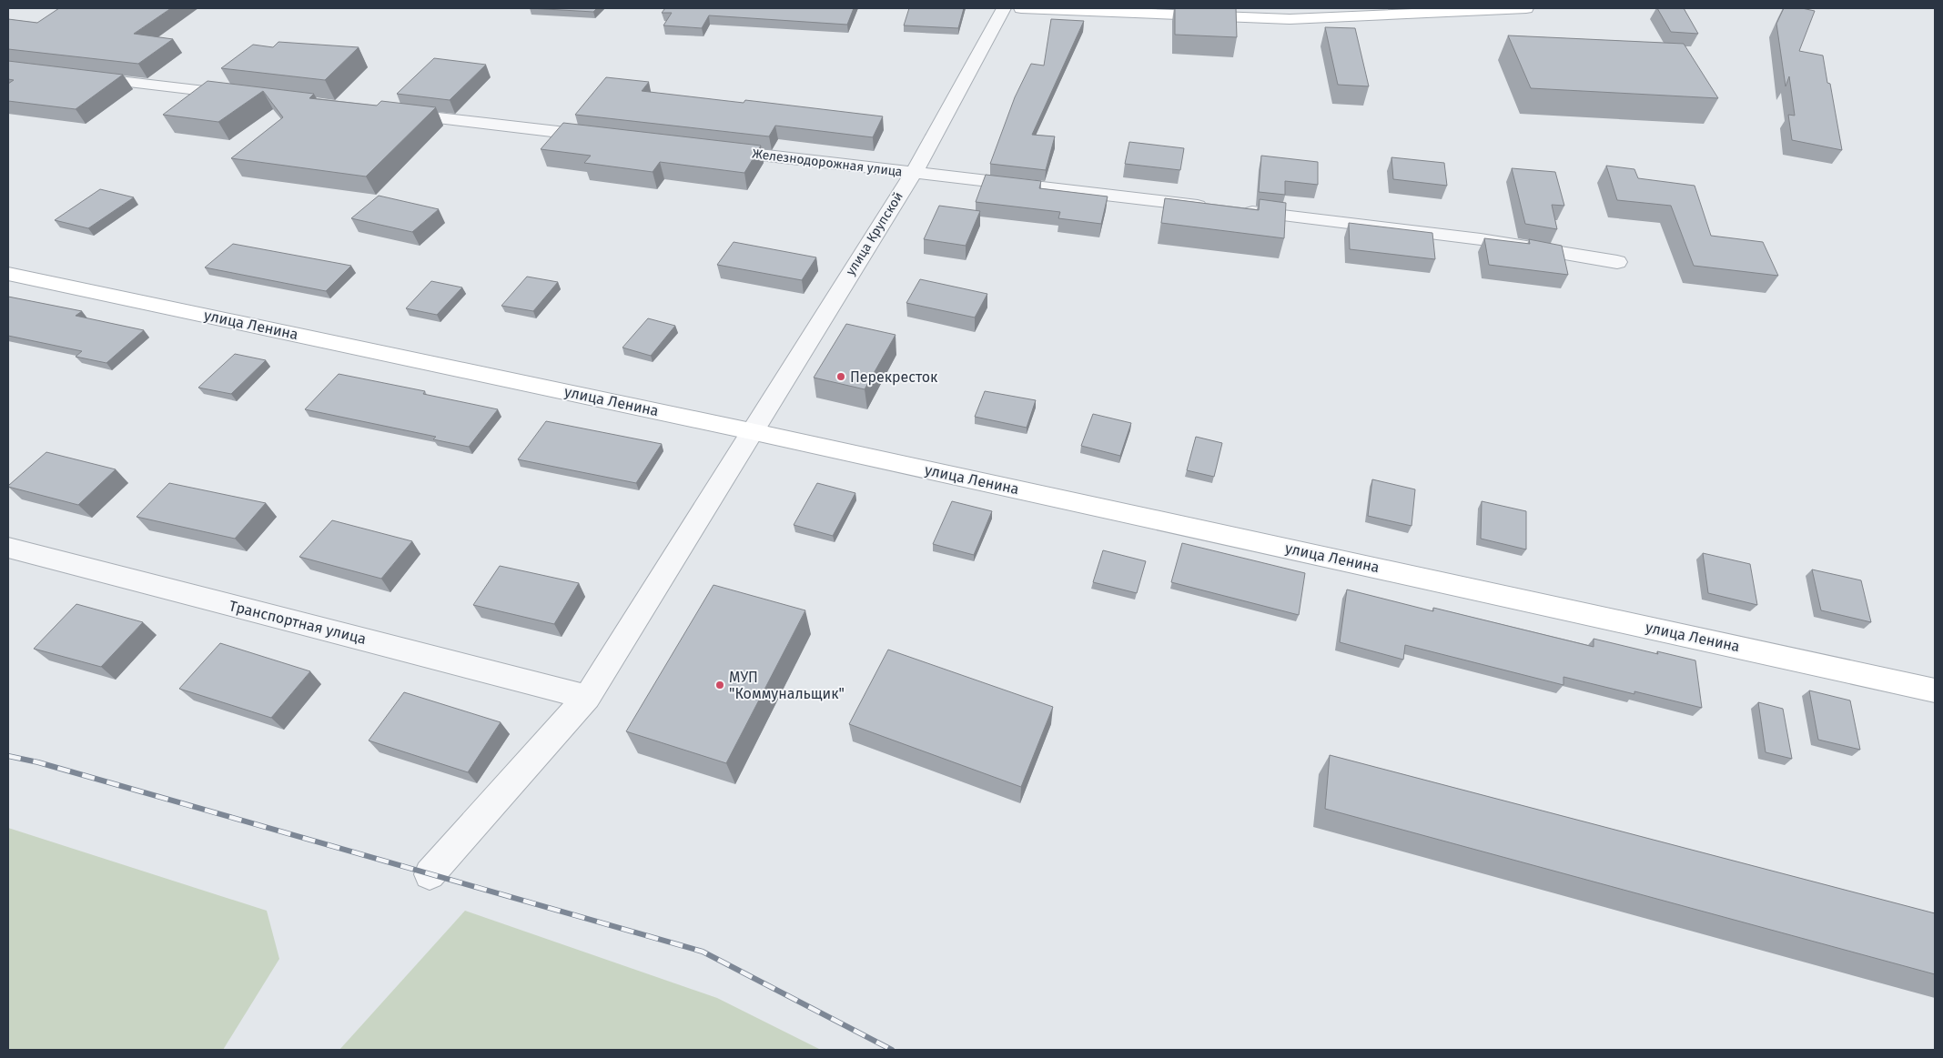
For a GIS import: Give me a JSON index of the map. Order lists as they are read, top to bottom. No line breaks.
{"streets":{"main road":["улица Ленина"],"street":["Железнодорожная улица","улица Крупской","Транспортная улица"]},"crossings":[["Железнодорожная улица","улица Крупской"],["улица Крупской","улица Ленина"],["улица Крупской","Транспортная улица"]],"places":["Перекресток","МУП \"Коммунальщик\""]}
